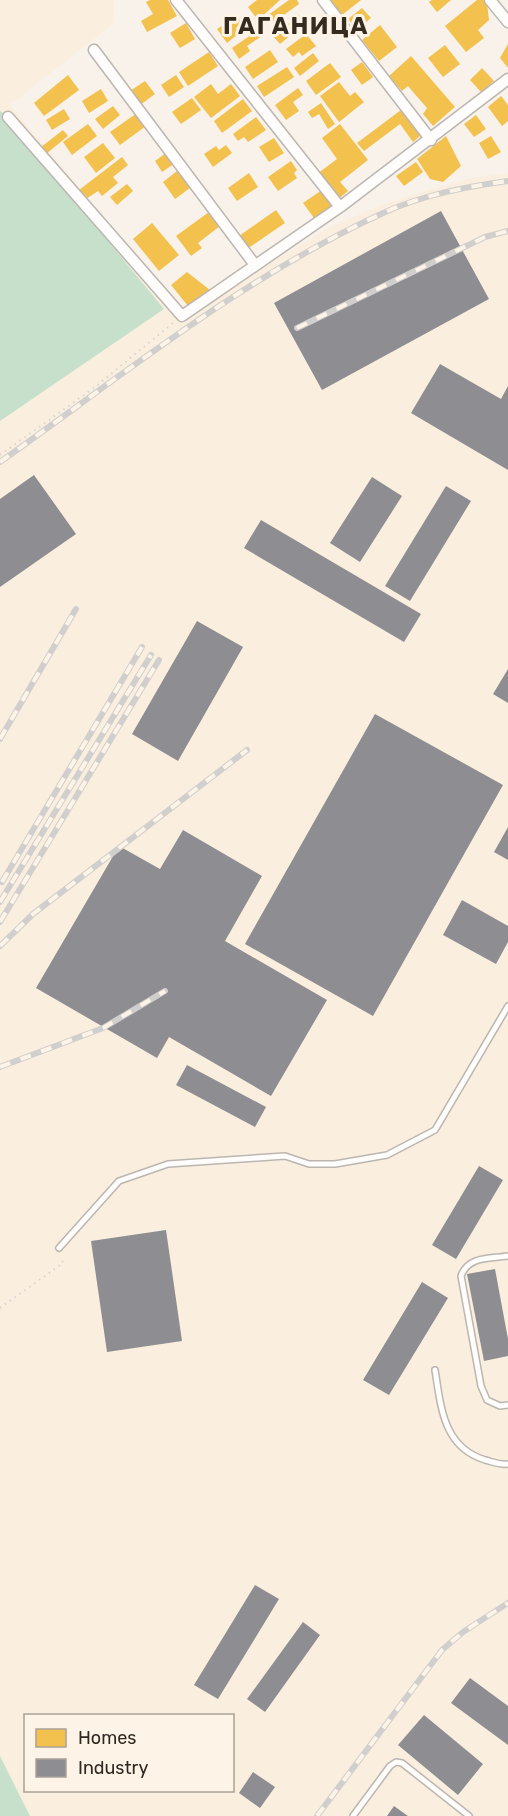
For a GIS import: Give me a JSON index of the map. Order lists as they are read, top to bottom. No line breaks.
{"districts":["ГАГАНИЦА"],"legend":["Homes","Industry"]}
